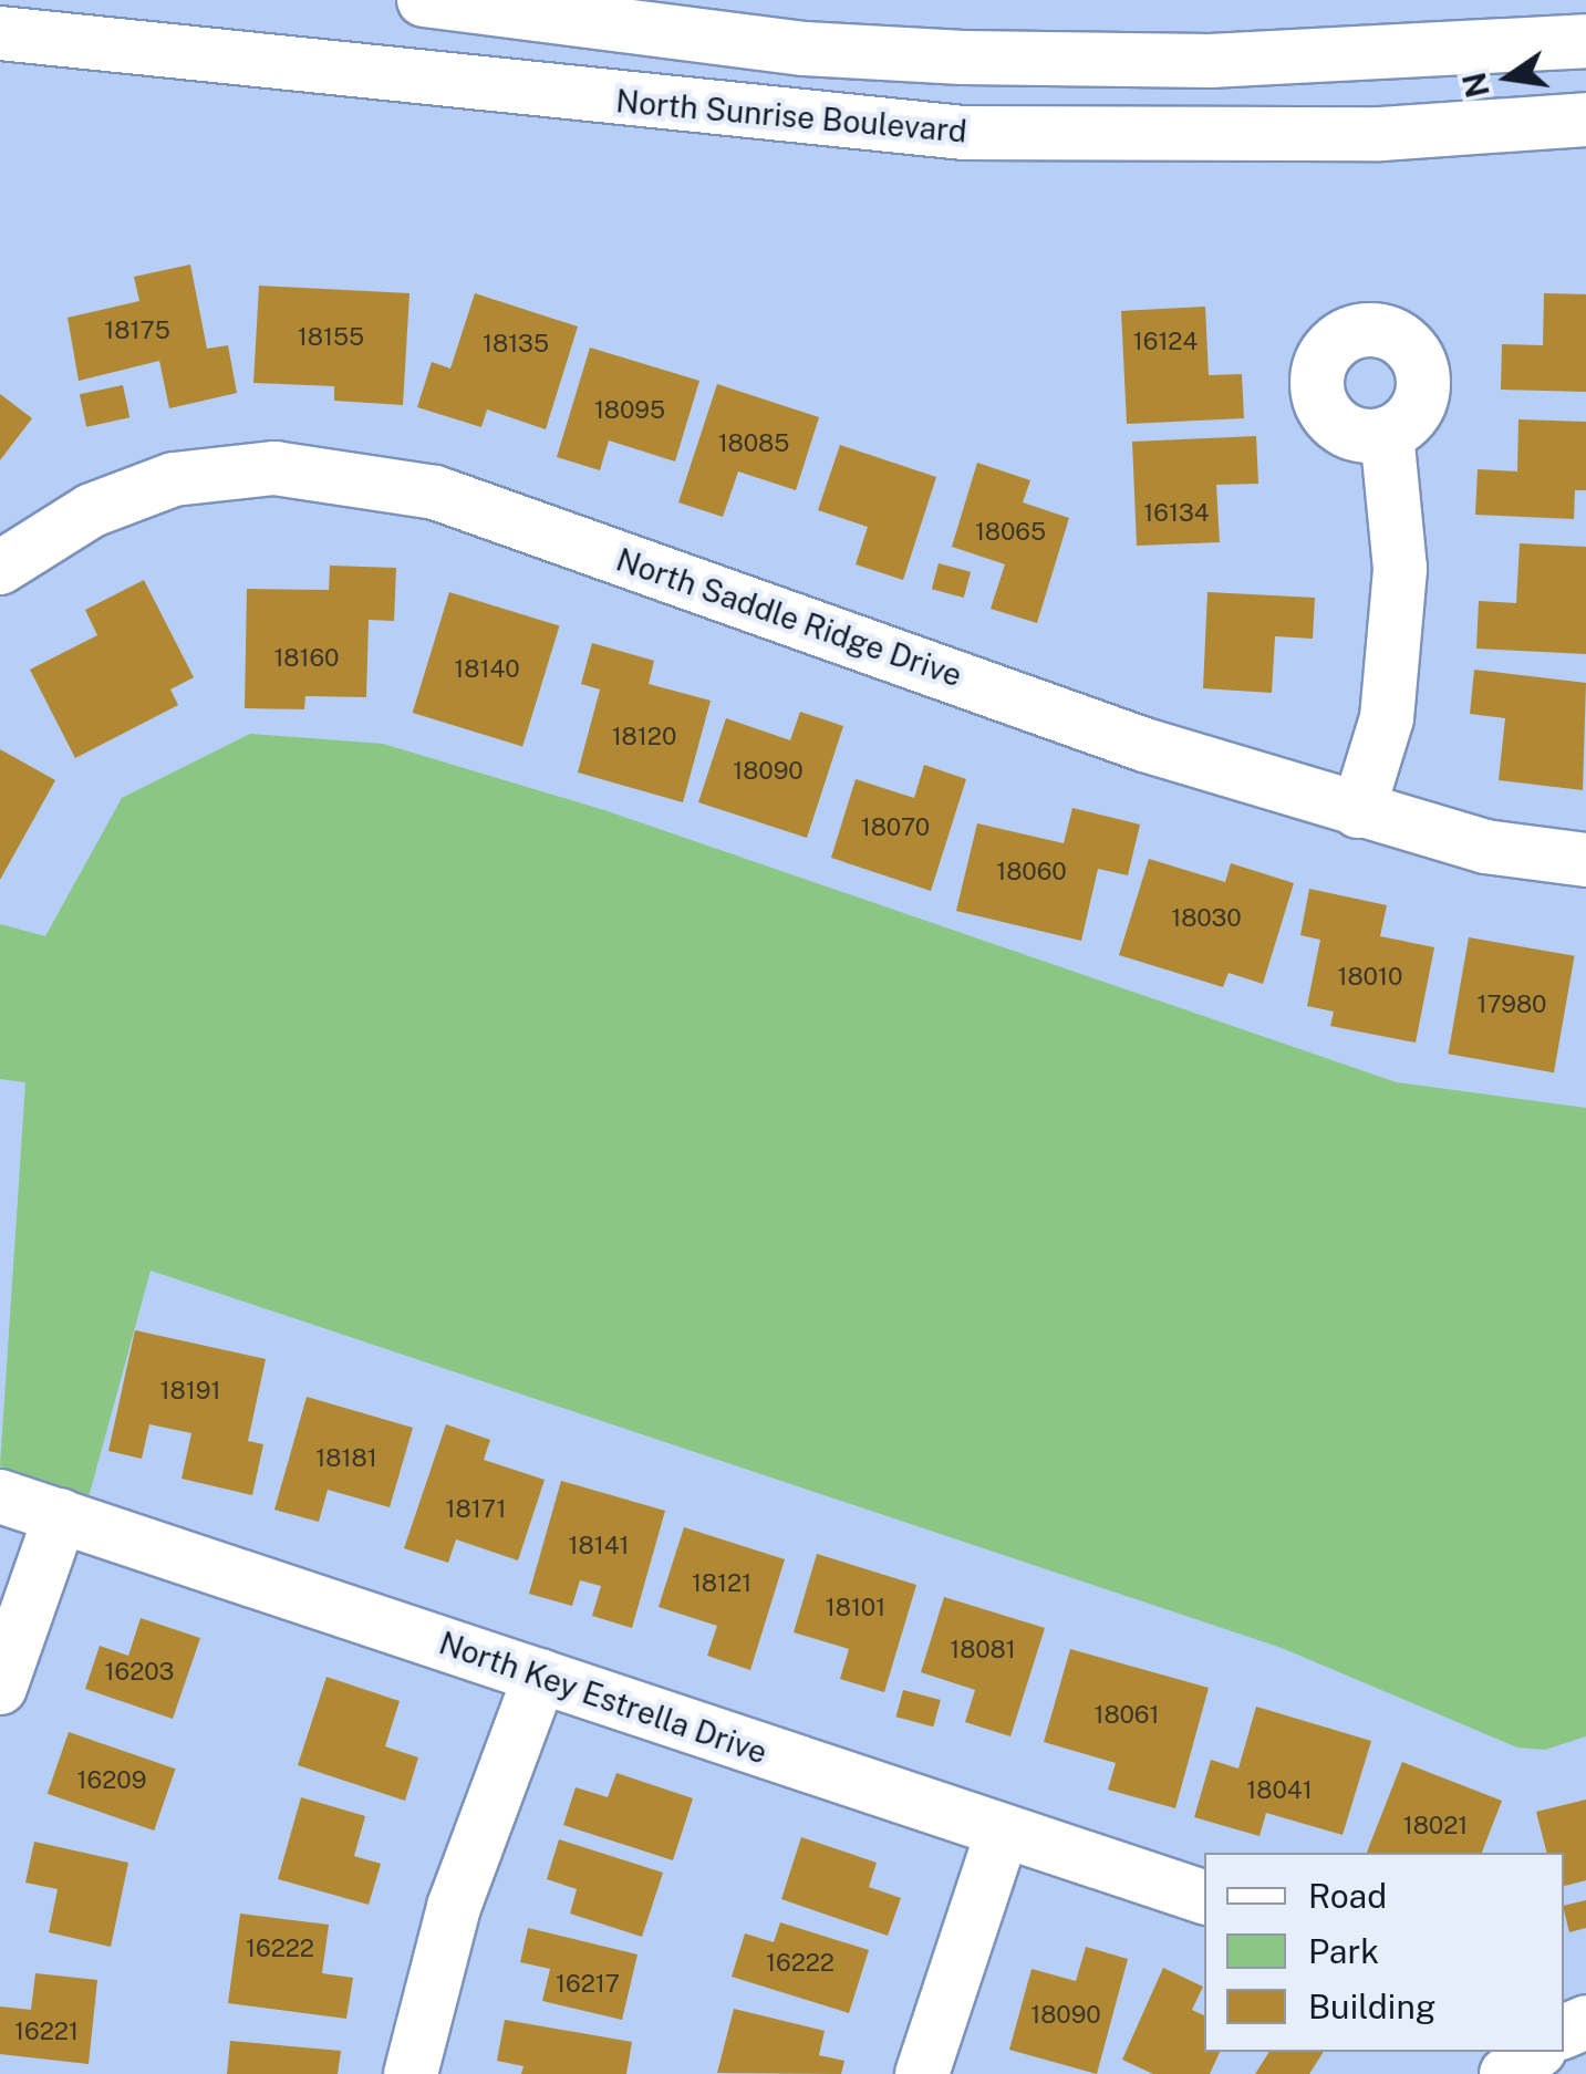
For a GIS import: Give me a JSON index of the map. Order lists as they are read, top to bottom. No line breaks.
{"streets":{"street":["North Sunrise Boulevard","North Saddle Ridge Drive","North Key Estrella Drive"]},"house_numbers":["18175","18155","16124","18135","18095","18085","16134","18065","18160","18140","18120","18090","18070","18060","18030","18010","17980","18191","18181","18171","18141","18121","18101","18081","16203","18061","16209","18041","18021","16222","16222","16217","18090","16221"],"legend":["Road","Park","Building"],"north":"left"}
